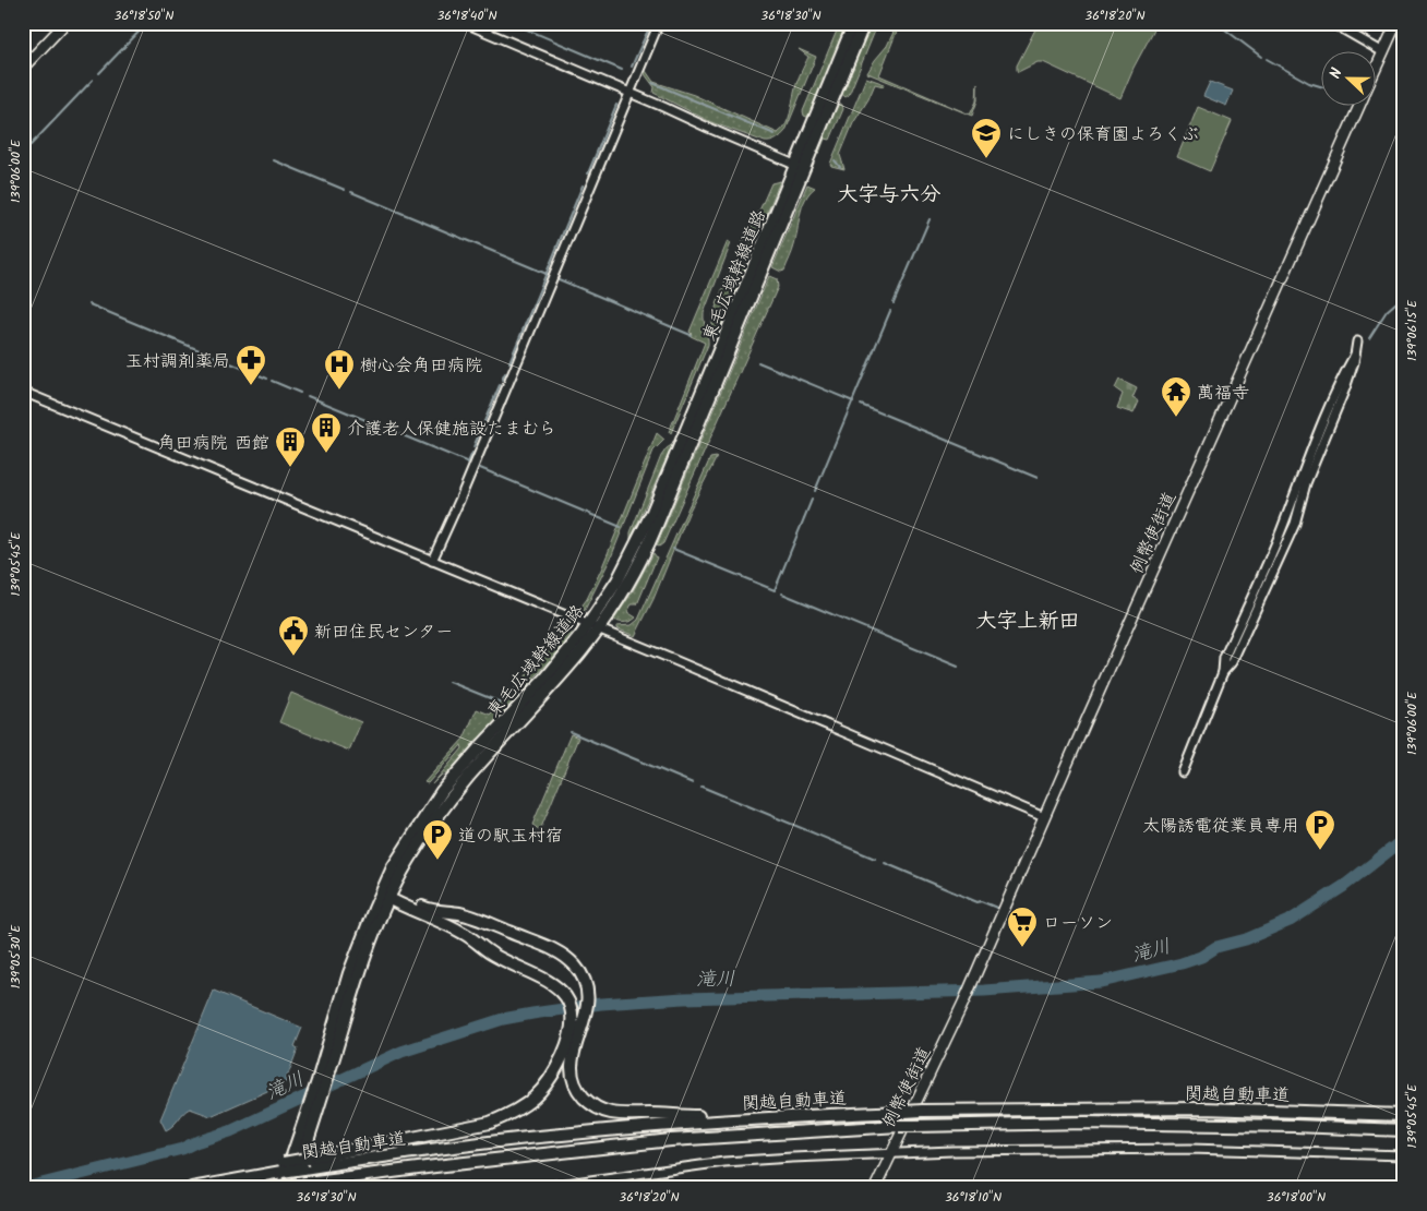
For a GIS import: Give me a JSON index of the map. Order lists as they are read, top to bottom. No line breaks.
{"streets":{"highway":["東毛広域幹線道路","関越自動車道"],"main road":["例幣使街道"]},"crossings":[["東毛広域幹線道路","関越自動車道"]],"districts":["大字与六分","大字上新田"],"water":["滝川"],"places":{"school or university":["にしきの保育園よろくぶ"],"pharmacy":["玉村調剤薬局"],"hospital":["樹心会角田病院"],"temple":["萬福寺"],"building":["介護老人保健施設たまむら","角田病院 西館"],"public building":["新田住民センター"],"parking":["太陽誘電従業員専用","道の駅玉村宿"],"supermarket":["ローソン"]},"north":"left","coordinates":["36°18'50\"N","36°18'40\"N","36°18'30\"N","36°18'20\"N","139°06'00\"E","139°06'15\"E","139°05'45\"E","139°05'30\"E","36°18'10\"N","36°18'00\"N"]}
